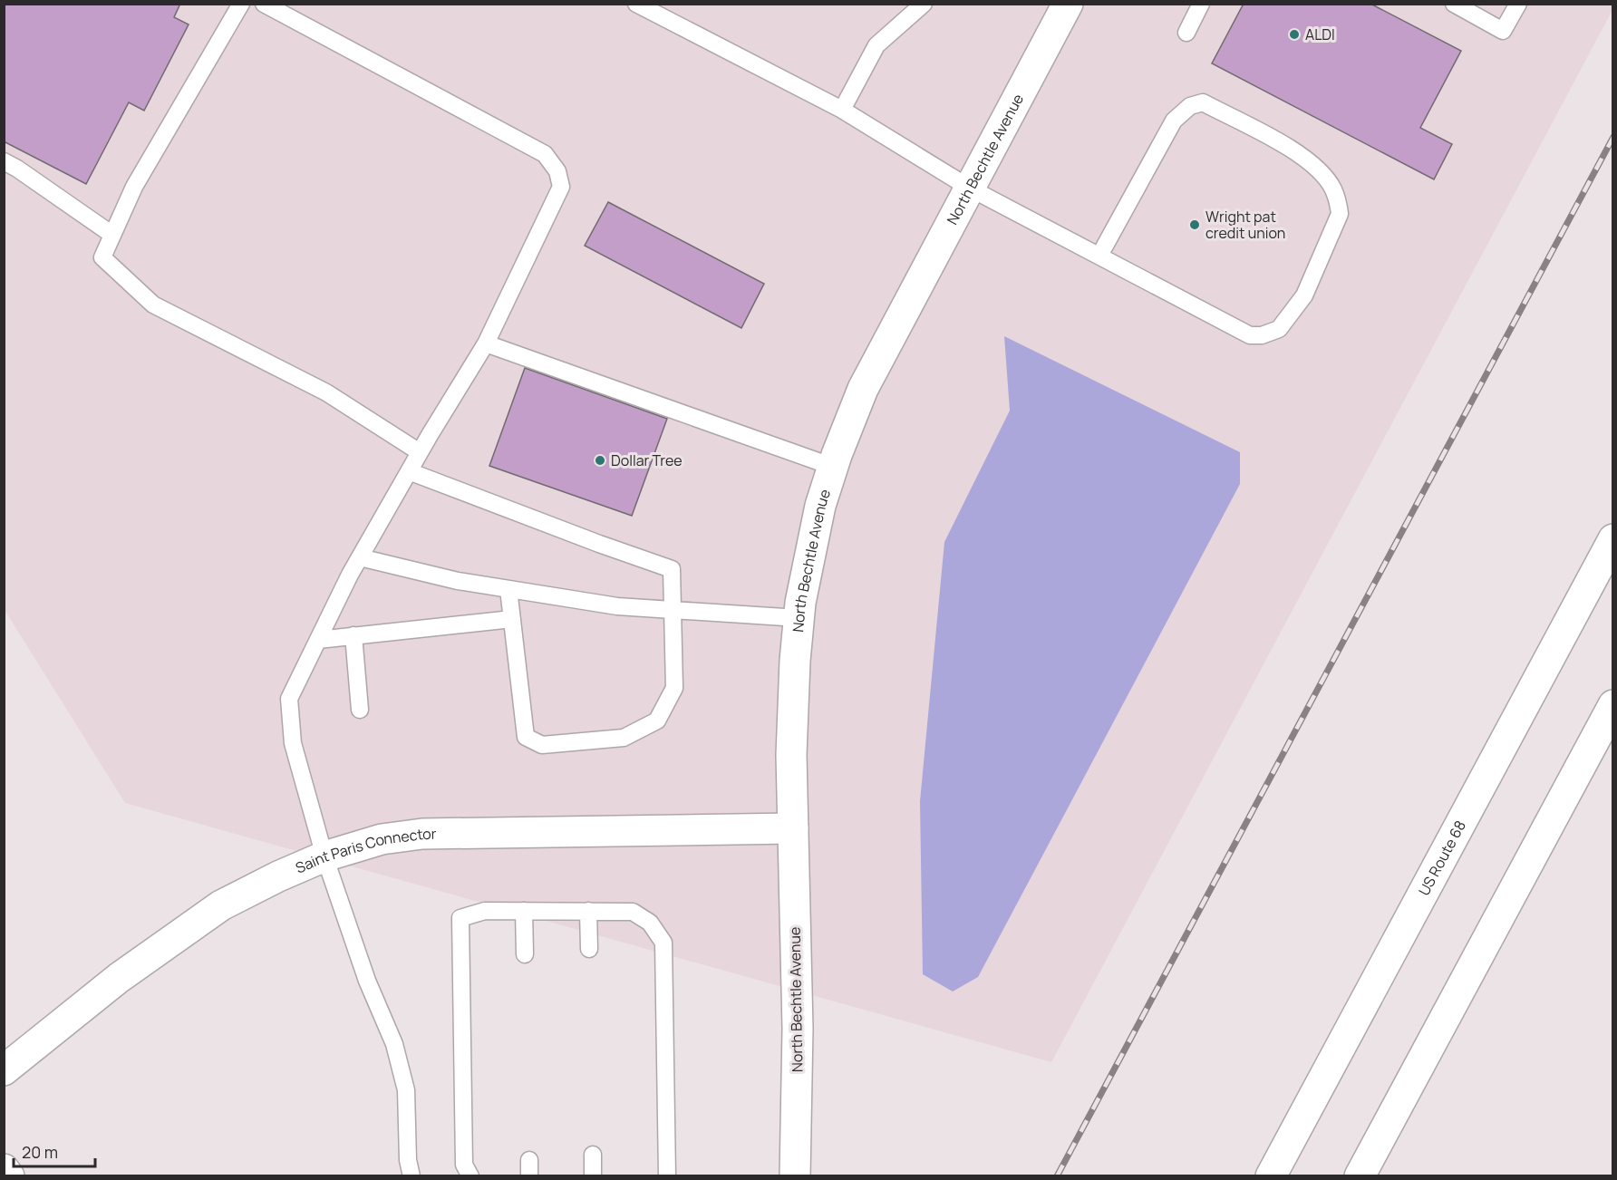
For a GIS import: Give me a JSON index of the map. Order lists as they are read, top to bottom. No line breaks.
{"streets":{"main road":["North Bechtle Avenue","Saint Paris Connector","US Route 68"]},"crossings":[["North Bechtle Avenue","Saint Paris Connector"]],"places":["ALDI","Wright pat credit union","Dollar Tree"],"scale_bar":"20 m"}
